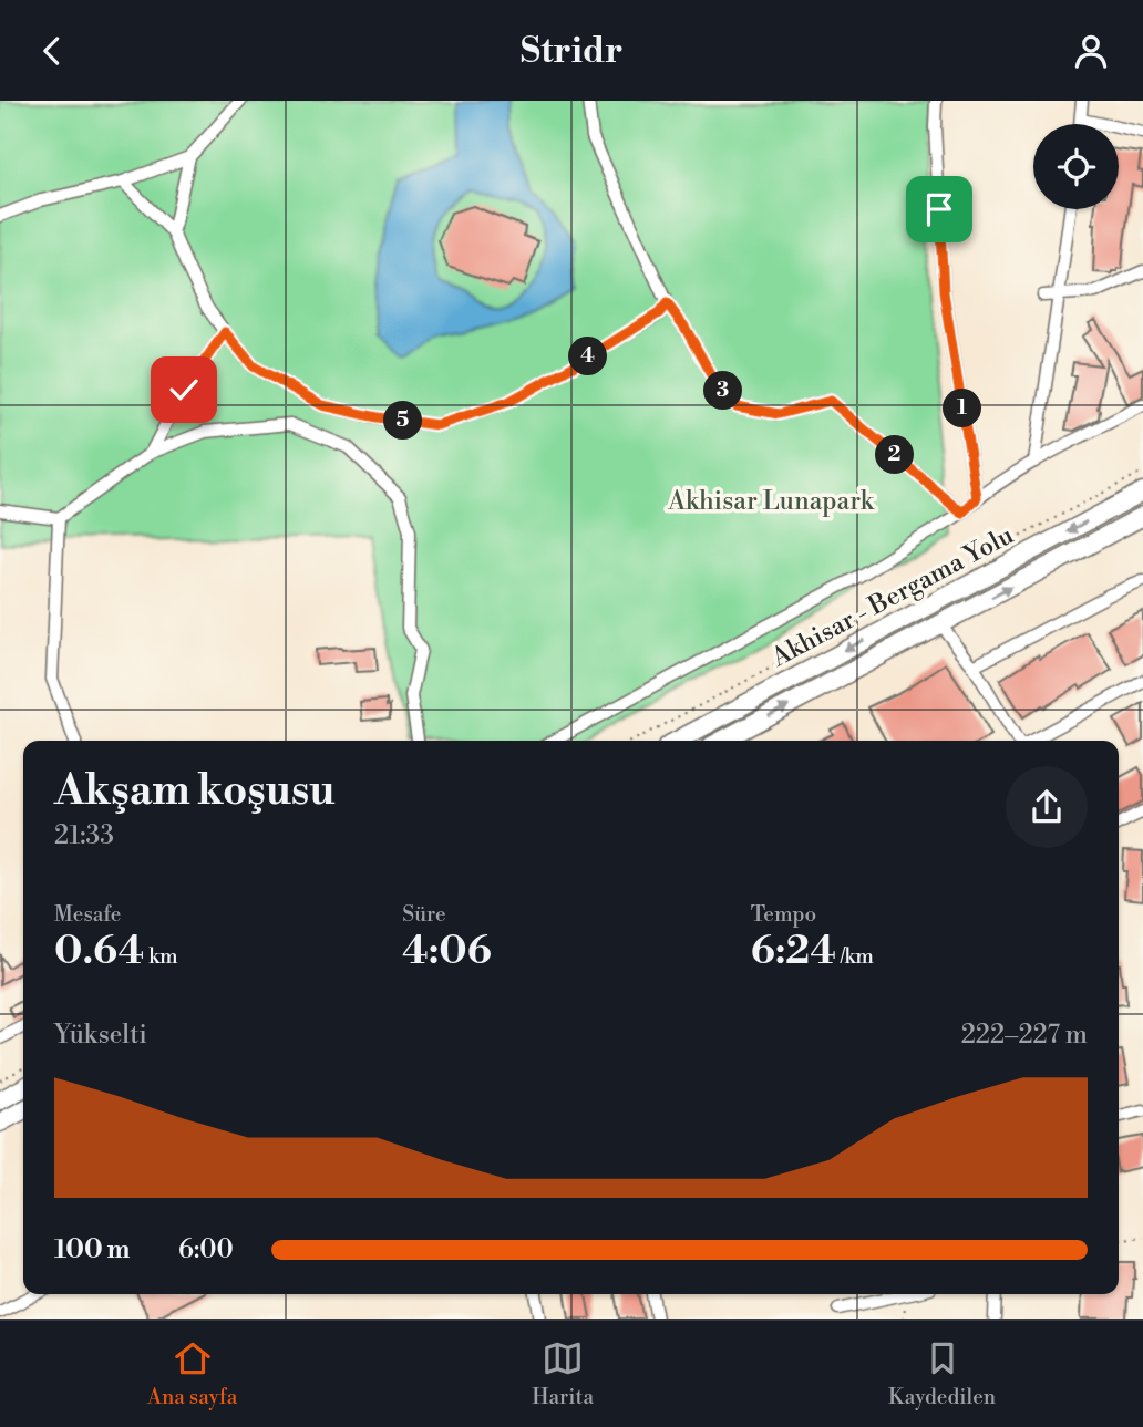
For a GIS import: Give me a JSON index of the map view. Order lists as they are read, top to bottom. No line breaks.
{"streets":{"main road":["Akhisar - Bergama Yolu"]},"parks":["Akhisar Lunapark"],"page":{"header":"Stridr","pins":["4","3","1","5","2"],"heading":["Akşam koşusu","21:33"],"stats":[["Mesafe","0.64 km"],["Süre","4:06"],["Tempo","6:24 /km"]],"chart":["Yükselti","222–227 m"],"list":[{"name":"100 m","note":"6:00"}],"tabs":["Ana sayfa","Harita","Kaydedilen"]}}
